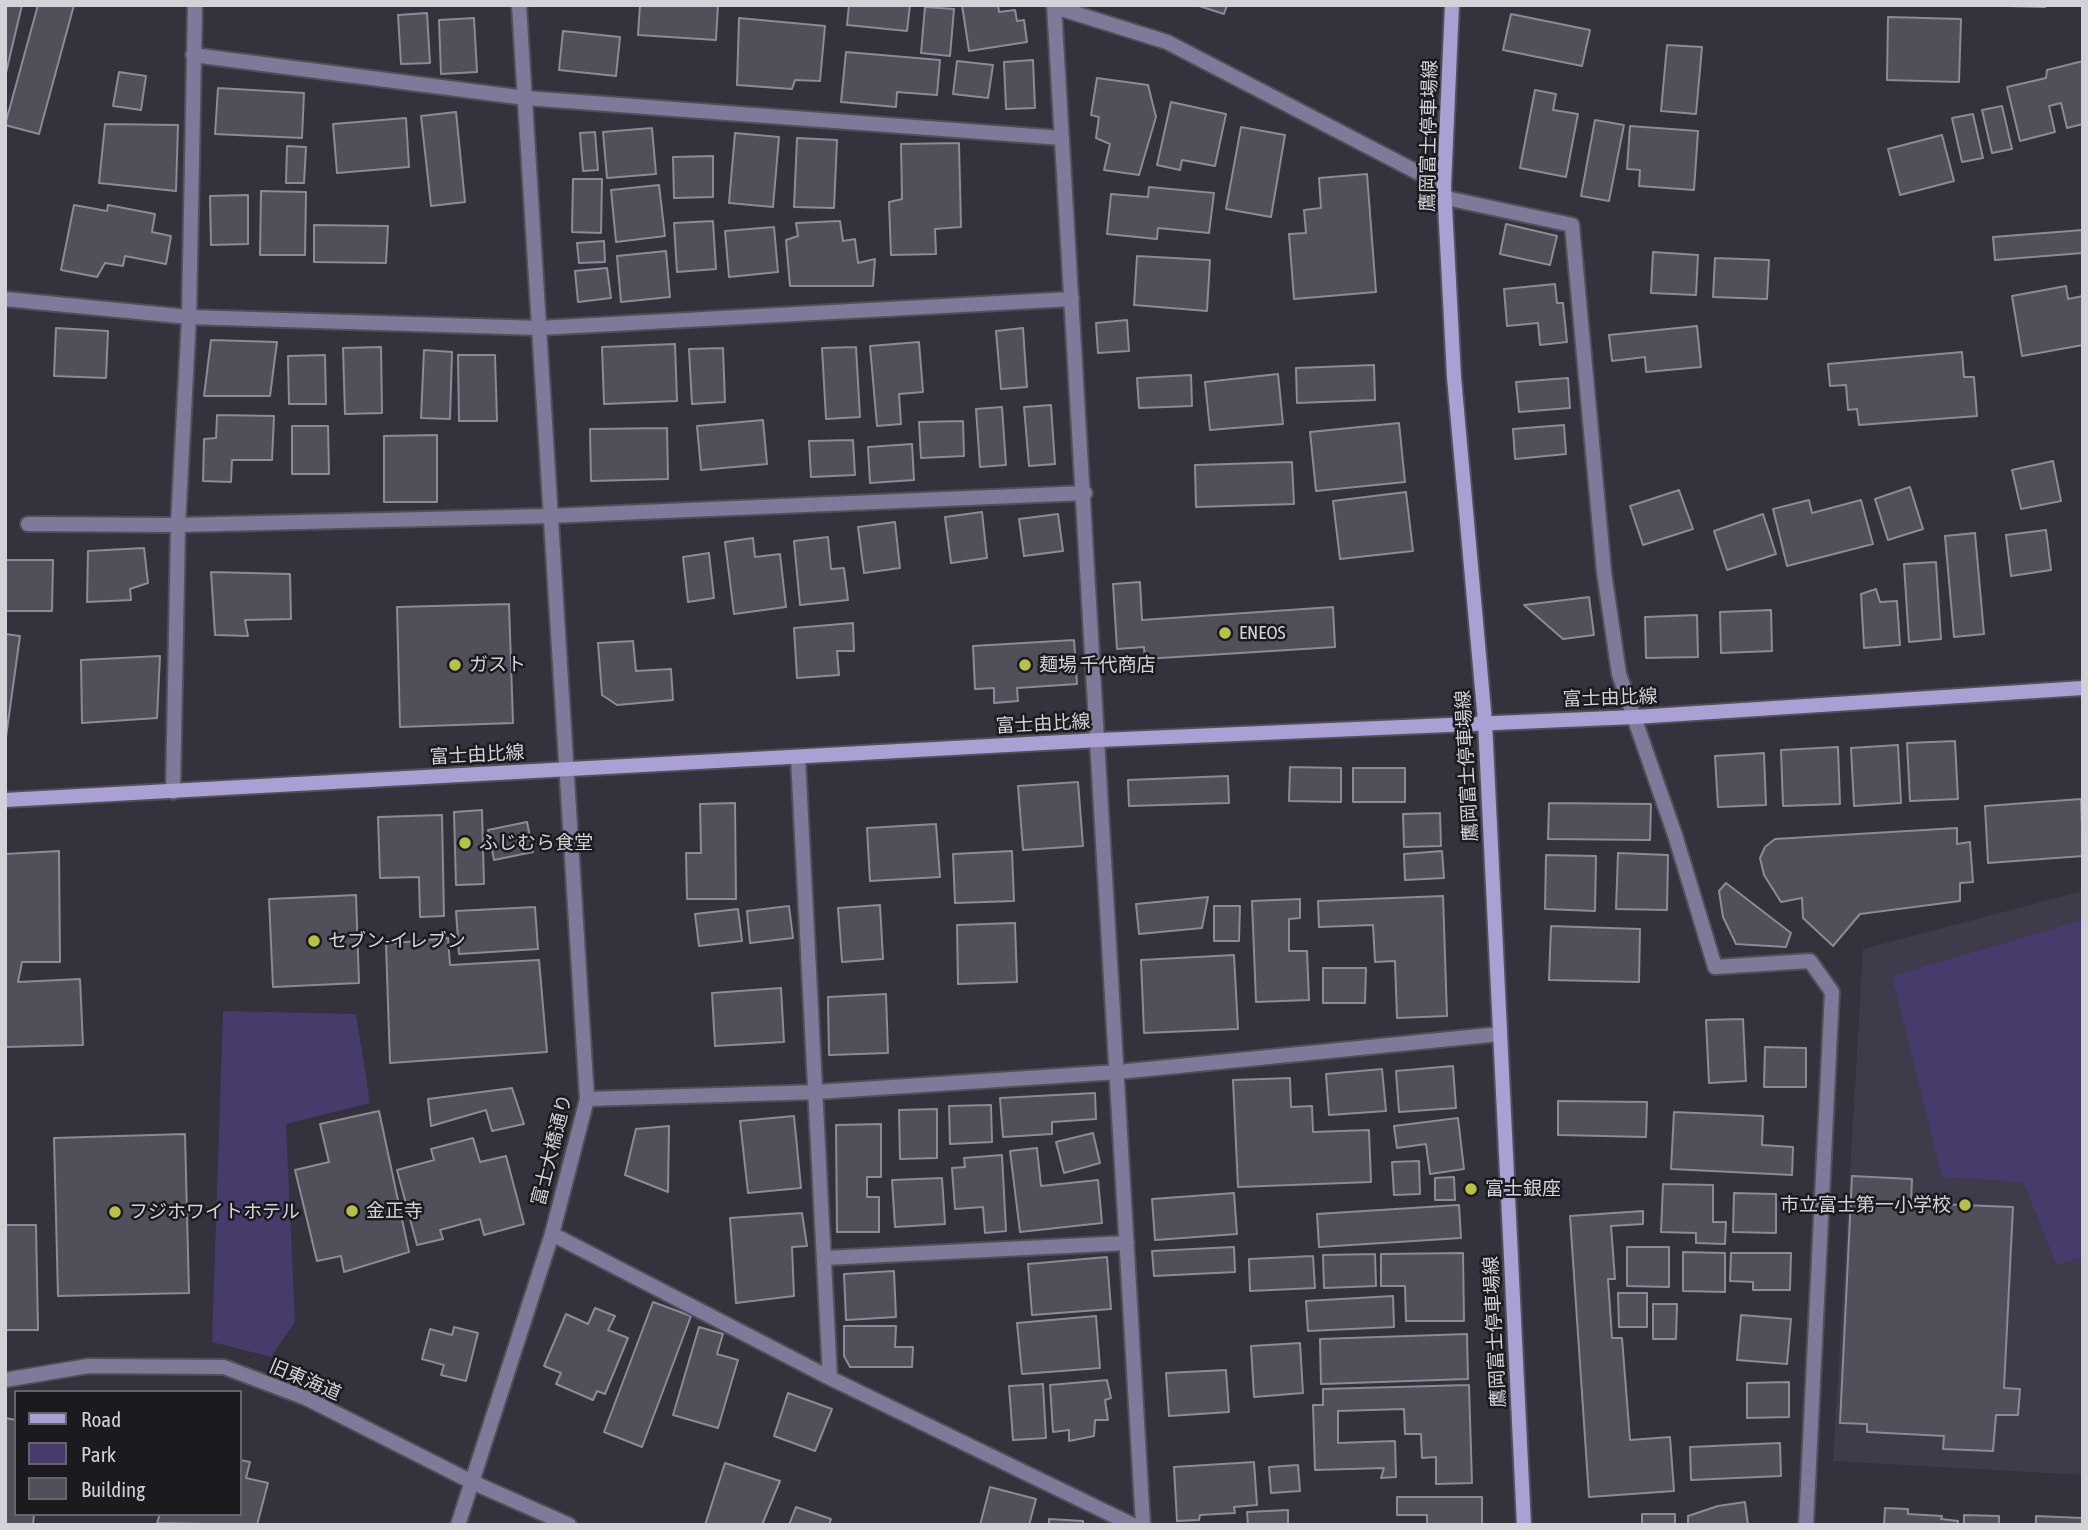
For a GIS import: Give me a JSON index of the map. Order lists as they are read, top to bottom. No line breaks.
{"streets":{"main road":["鷹岡富士停車場線","富士由比線"],"street":["富士大橋通り","旧東海道"]},"crossings":[["鷹岡富士停車場線","富士由比線"],["富士由比線","富士大橋通り"],["富士大橋通り","旧東海道"]],"places":["ENEOS","ガスト","麺場 千代商店","ふじむら食堂","セブン-イレブン","富士銀座","市立富士第一小学校","金正寺","フジホワイトホテル"],"legend":["Road","Park","Building"]}
